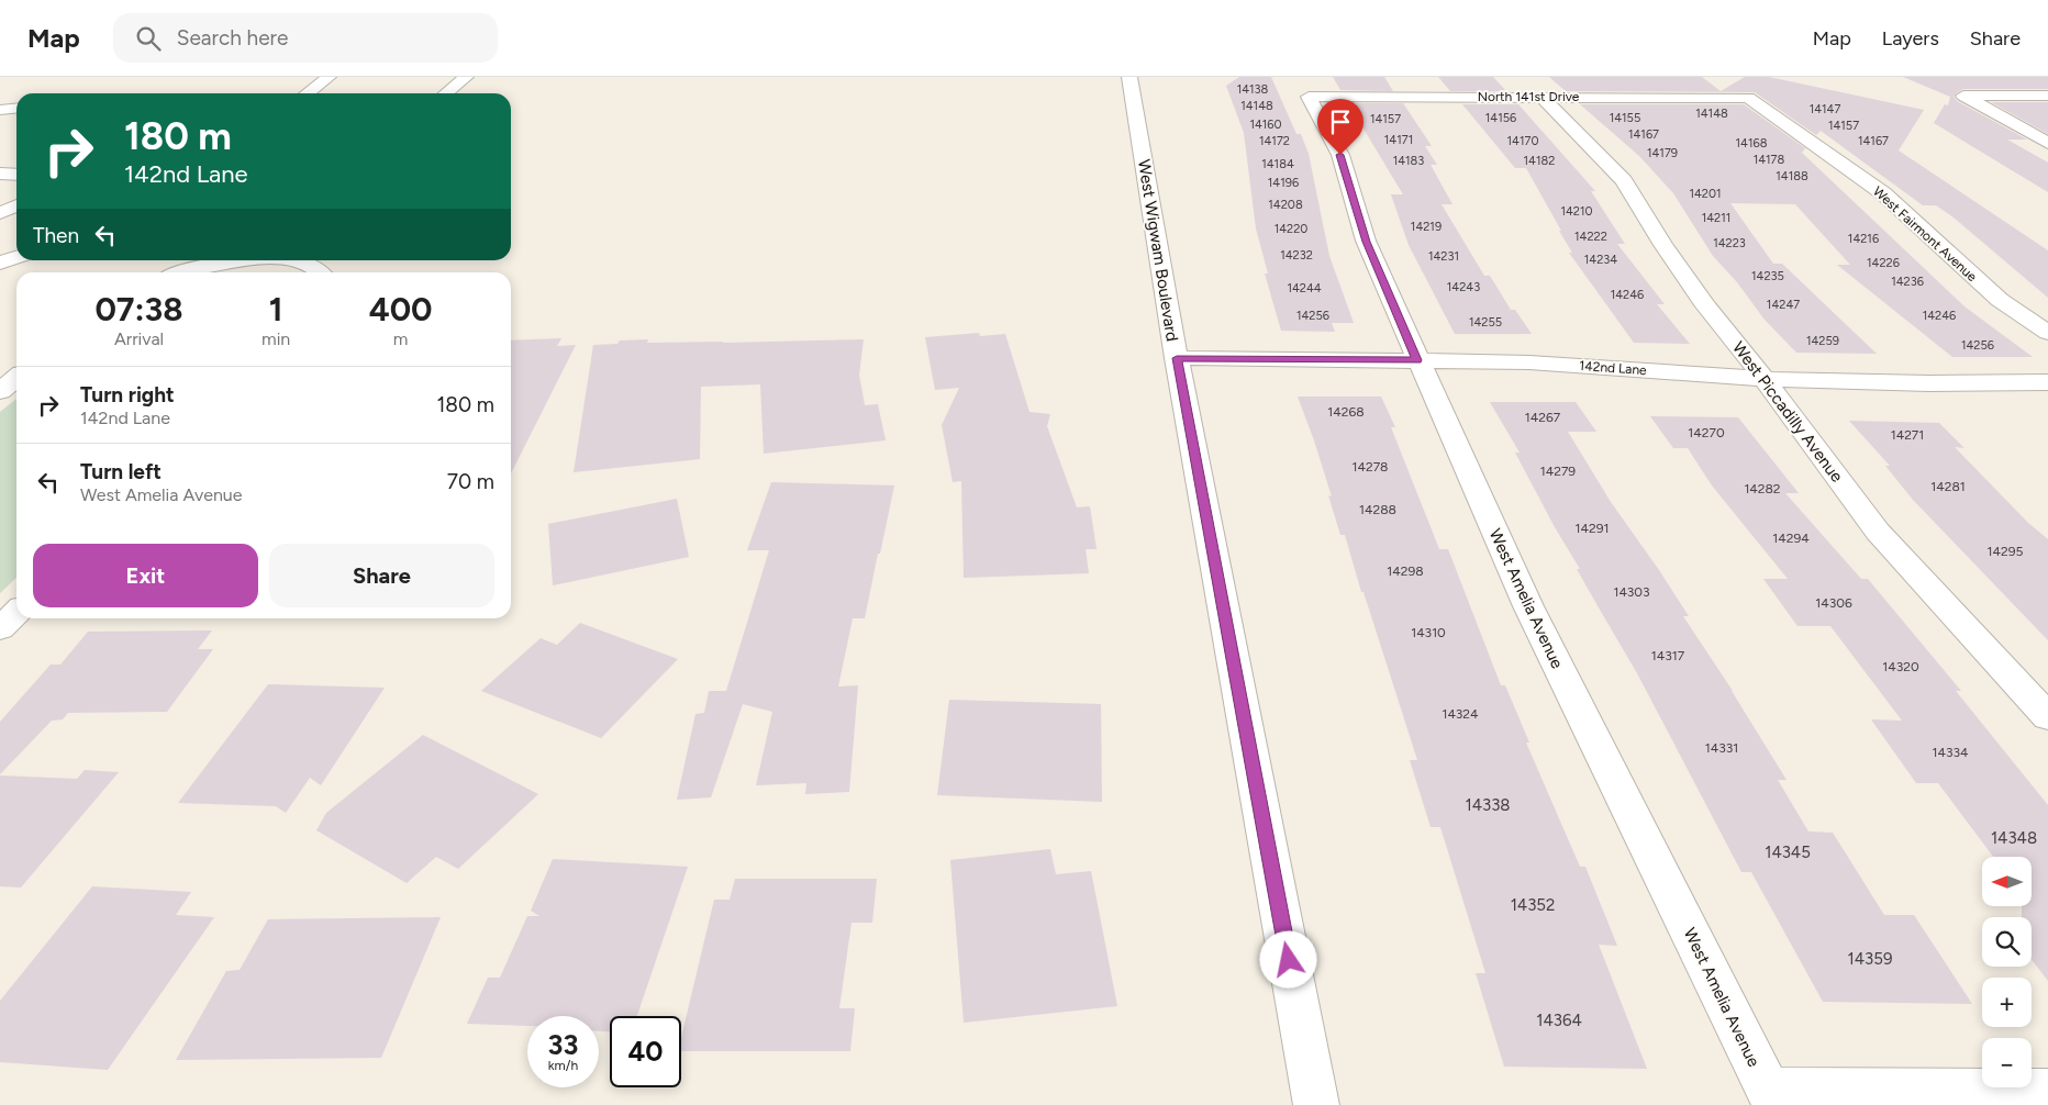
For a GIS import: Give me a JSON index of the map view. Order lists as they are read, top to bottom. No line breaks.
{"streets":{"street":["North 141st Drive","West Fairmont Avenue","West Wigwam Boulevard","142nd Lane","West Piccadilly Avenue","West Amelia Avenue"]},"crossings":[["North 141st Drive","West Fairmont Avenue"],["North 141st Drive","West Piccadilly Avenue"],["North 141st Drive","West Amelia Avenue"],["West Wigwam Boulevard","142nd Lane"],["142nd Lane","West Piccadilly Avenue"],["142nd Lane","West Amelia Avenue"]],"house_numbers":["14138","14148","14147","14148","14156","14155","14157","14160","14157","14167","14171","14172","14170","14167","14168","14179","14178","14183","14182","14184","14188","14196","14201","14208","14210","14211","14219","14220","14222","14216","14223","14232","14231","14234","14226","14235","14236","14243","14244","14246","14247","14256","14246","14255","14259","14256","14268","14267","14270","14271","14278","14279","14281","14282","14288","14291","14294","14295","14298","14303","14306","14310","14317","14320","14324","14331","14334","14338","14348","14345","14352","14359","14364"],"north":"left","page":{"header":"Map","search":"Search here","nav":["Map","Layers","Share"],"turn":["180 m","142nd Lane"],"then":"Then","eta":["07:38","Arrival","1","min","400","m"],"list":[{"name":"Turn right","note":"142nd Lane","value":"180 m"},{"name":"Turn left","note":"West Amelia Avenue","value":"70 m"}],"buttons":["Exit","Share"],"map_buttons":["+","−"],"speed":"33 km/h","limit":"40"}}
